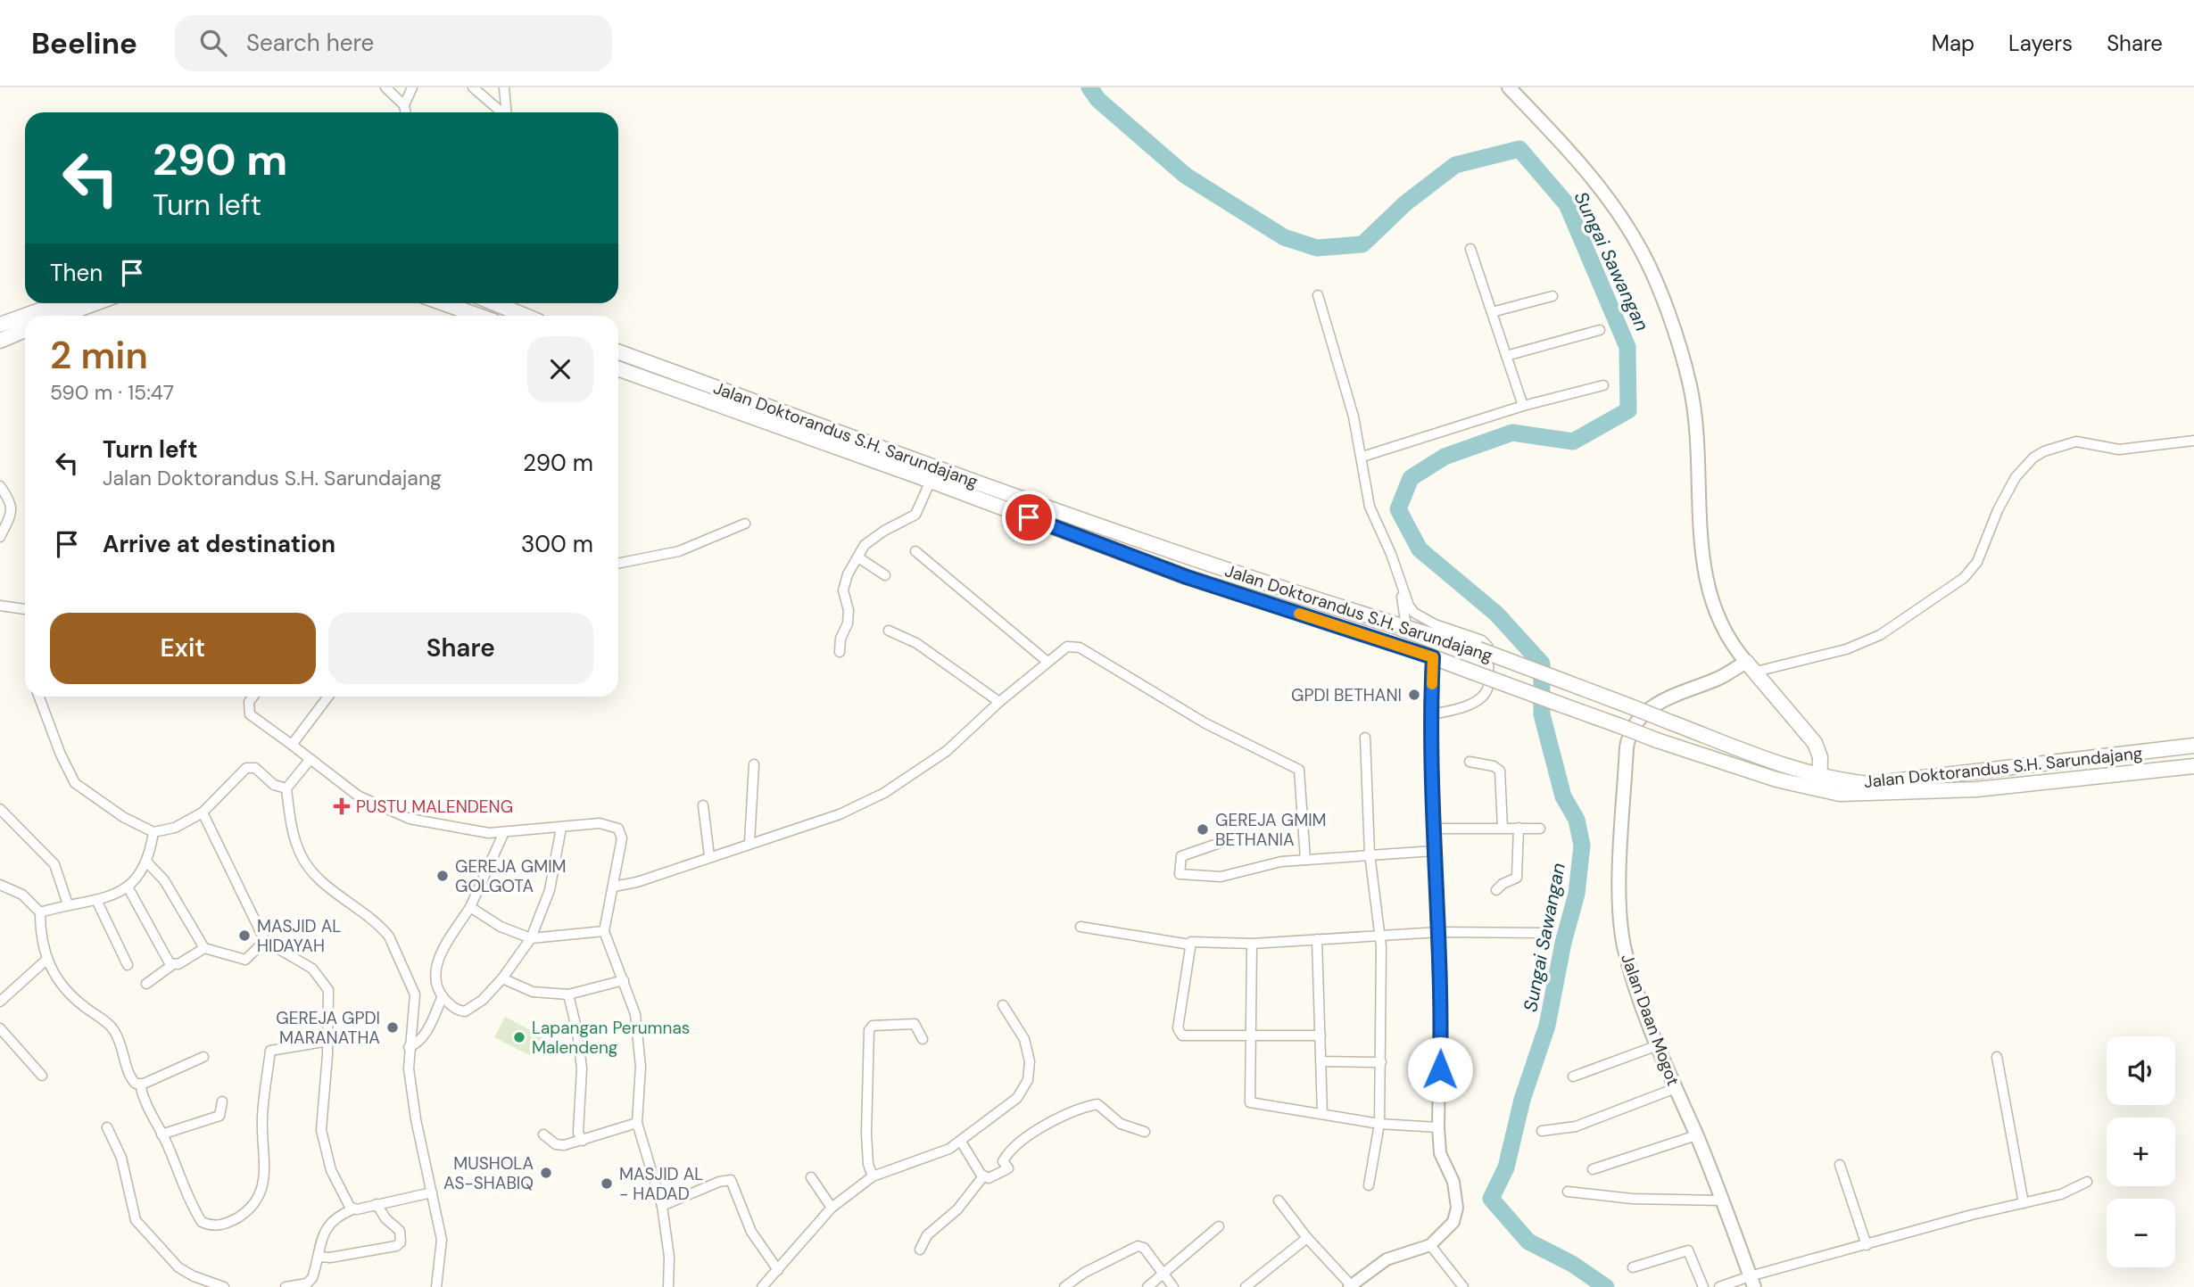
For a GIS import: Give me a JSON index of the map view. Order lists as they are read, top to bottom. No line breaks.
{"streets":{"main road":["Jalan Doktorandus S.H. Sarundajang","Jalan Daan Mogot"]},"water":["Sungai Sawangan"],"places":{"other":["GPDI BETHANI","GEREJA GMIM BETHANIA","GEREJA GMIM GOLGOTA","MASJID AL HIDAYAH","GEREJA GPDI MARANATHA","Lapangan Perumnas Malendeng","MUSHOLA AS-SHABIQ","MASJID AL - HADAD"],"health":["PUSTU MALENDENG"]},"page":{"header":"Beeline","search":"Search here","nav":["Map","Layers","Share"],"turn":["290 m","Turn left"],"then":"Then","heading":["2 min","590 m · 15:47"],"list":[{"name":"Turn left","note":"Jalan Doktorandus S.H. Sarundajang","value":"290 m"},{"name":"Arrive at destination","value":"300 m"}],"buttons":["Exit","Share"],"map_buttons":["+","−"]}}
